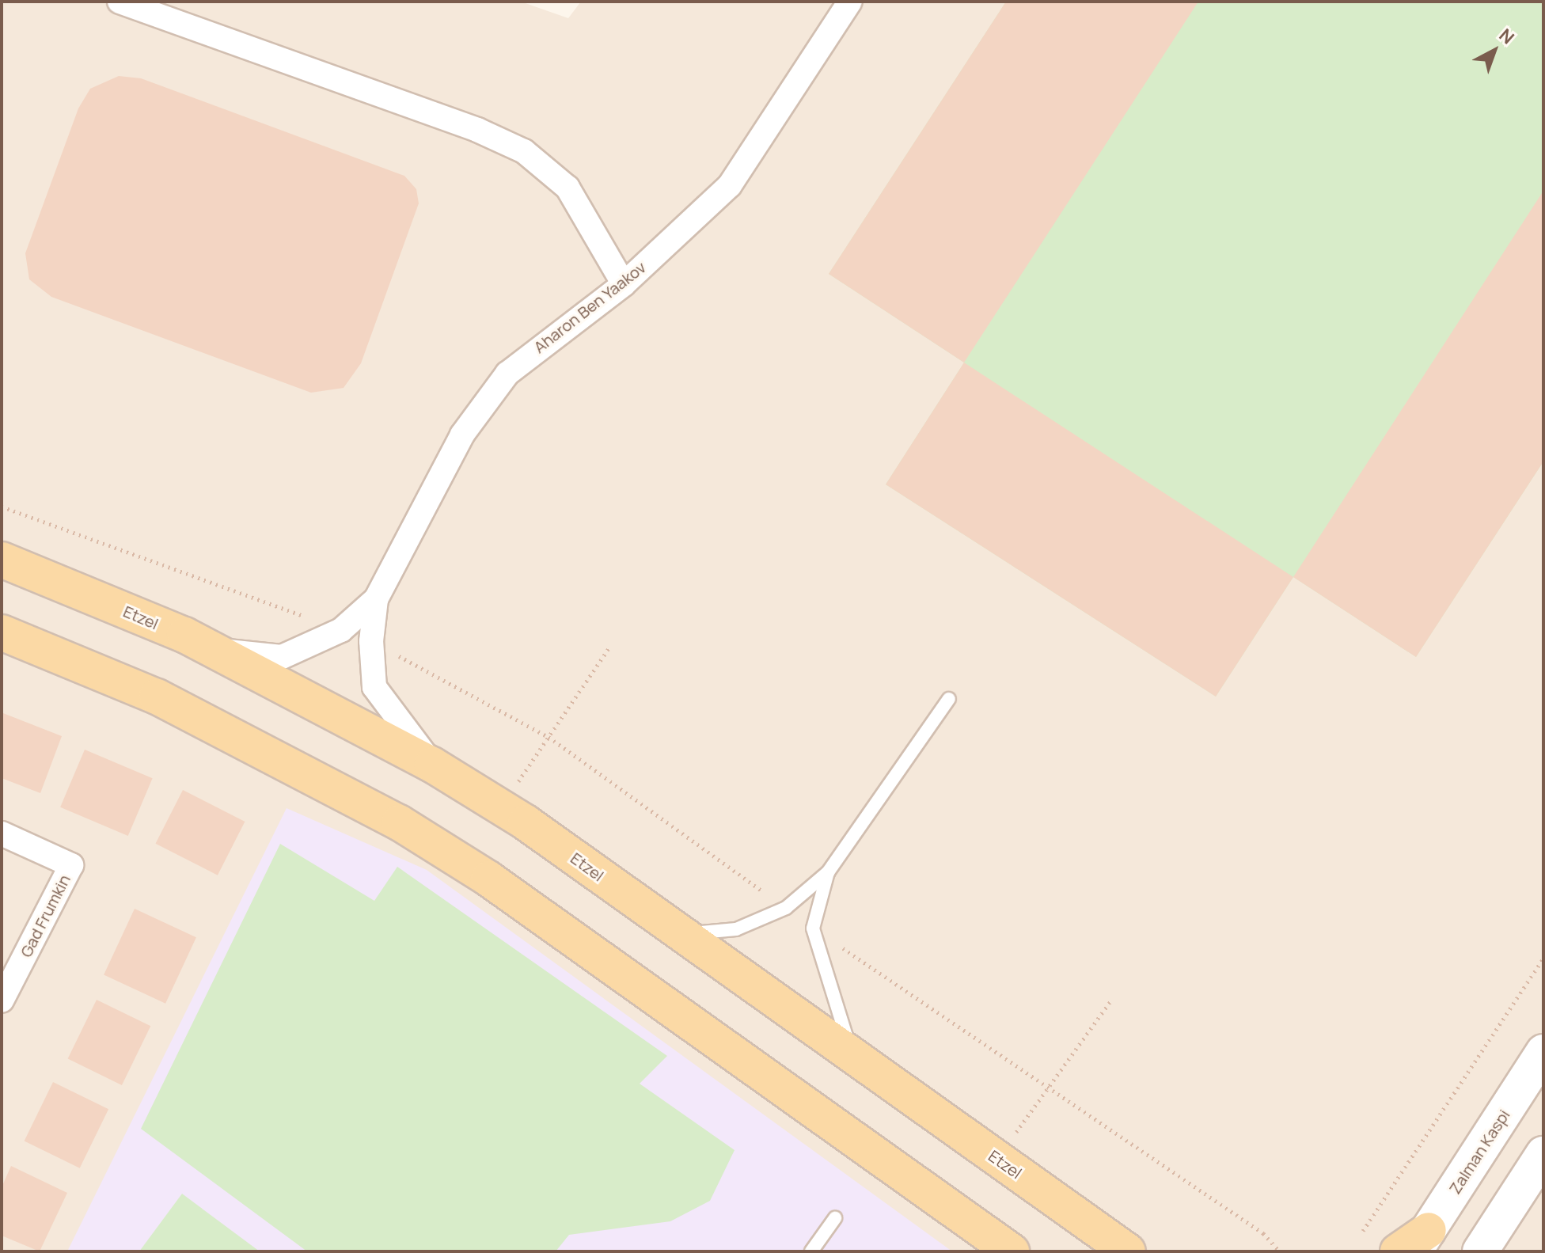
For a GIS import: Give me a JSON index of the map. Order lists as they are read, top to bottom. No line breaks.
{"streets":{"main road":["Etzel"],"street":["Aharon Ben Yaakov","Gad Frumkin","Zalman Kaspi"]},"crossings":[["Aharon Ben Yaakov","Etzel"]],"north":"top right"}
